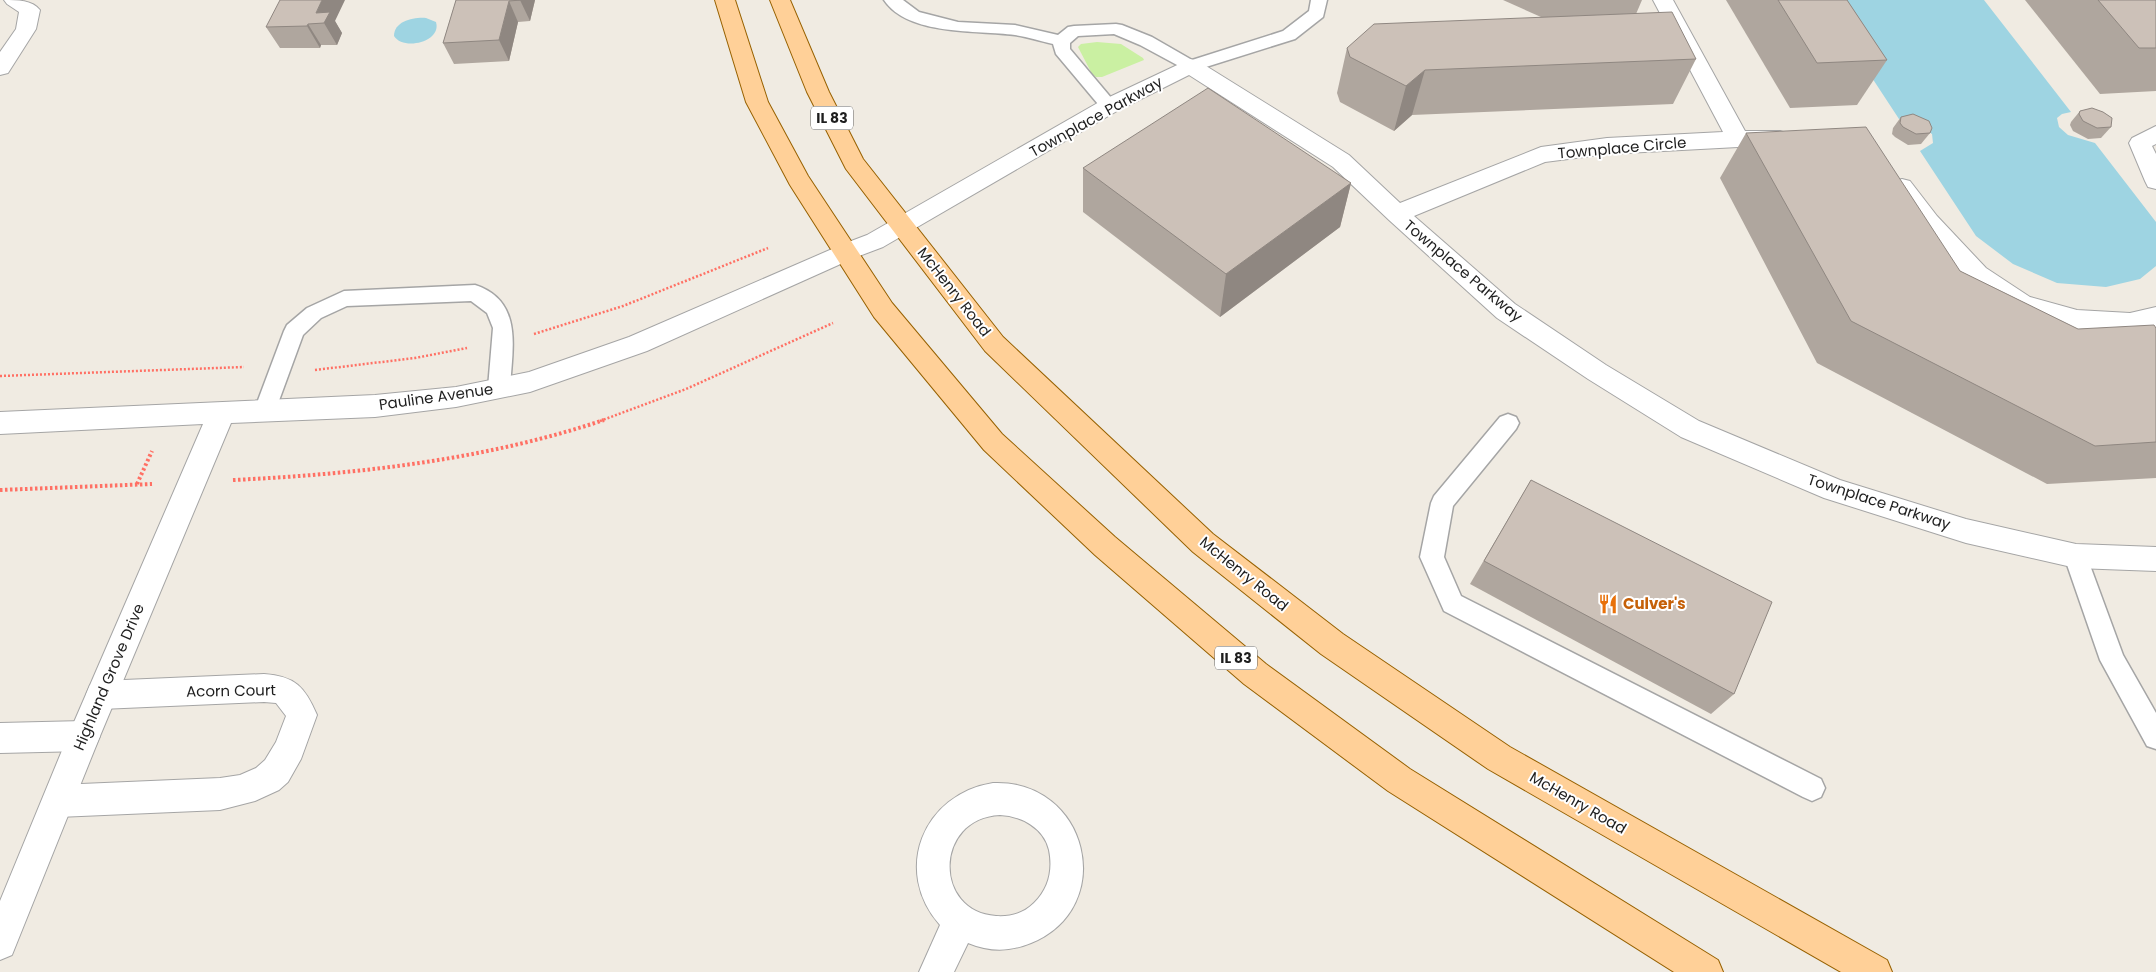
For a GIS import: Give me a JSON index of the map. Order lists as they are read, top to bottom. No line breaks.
{"streets":{"main road":["IL 83","McHenry Road"],"street":["Townplace Parkway","Townplace Circle","Pauline Avenue","Highland Grove Drive","Acorn Court"]},"crossings":[["Townplace Parkway","IL 83"],["Townplace Parkway","Townplace Circle"],["Townplace Parkway","McHenry Road"],["Townplace Parkway","Pauline Avenue"],["IL 83","Pauline Avenue"],["Pauline Avenue","Highland Grove Drive"],["Highland Grove Drive","Acorn Court"]],"places":{"restaurant":["Culver's"]}}
